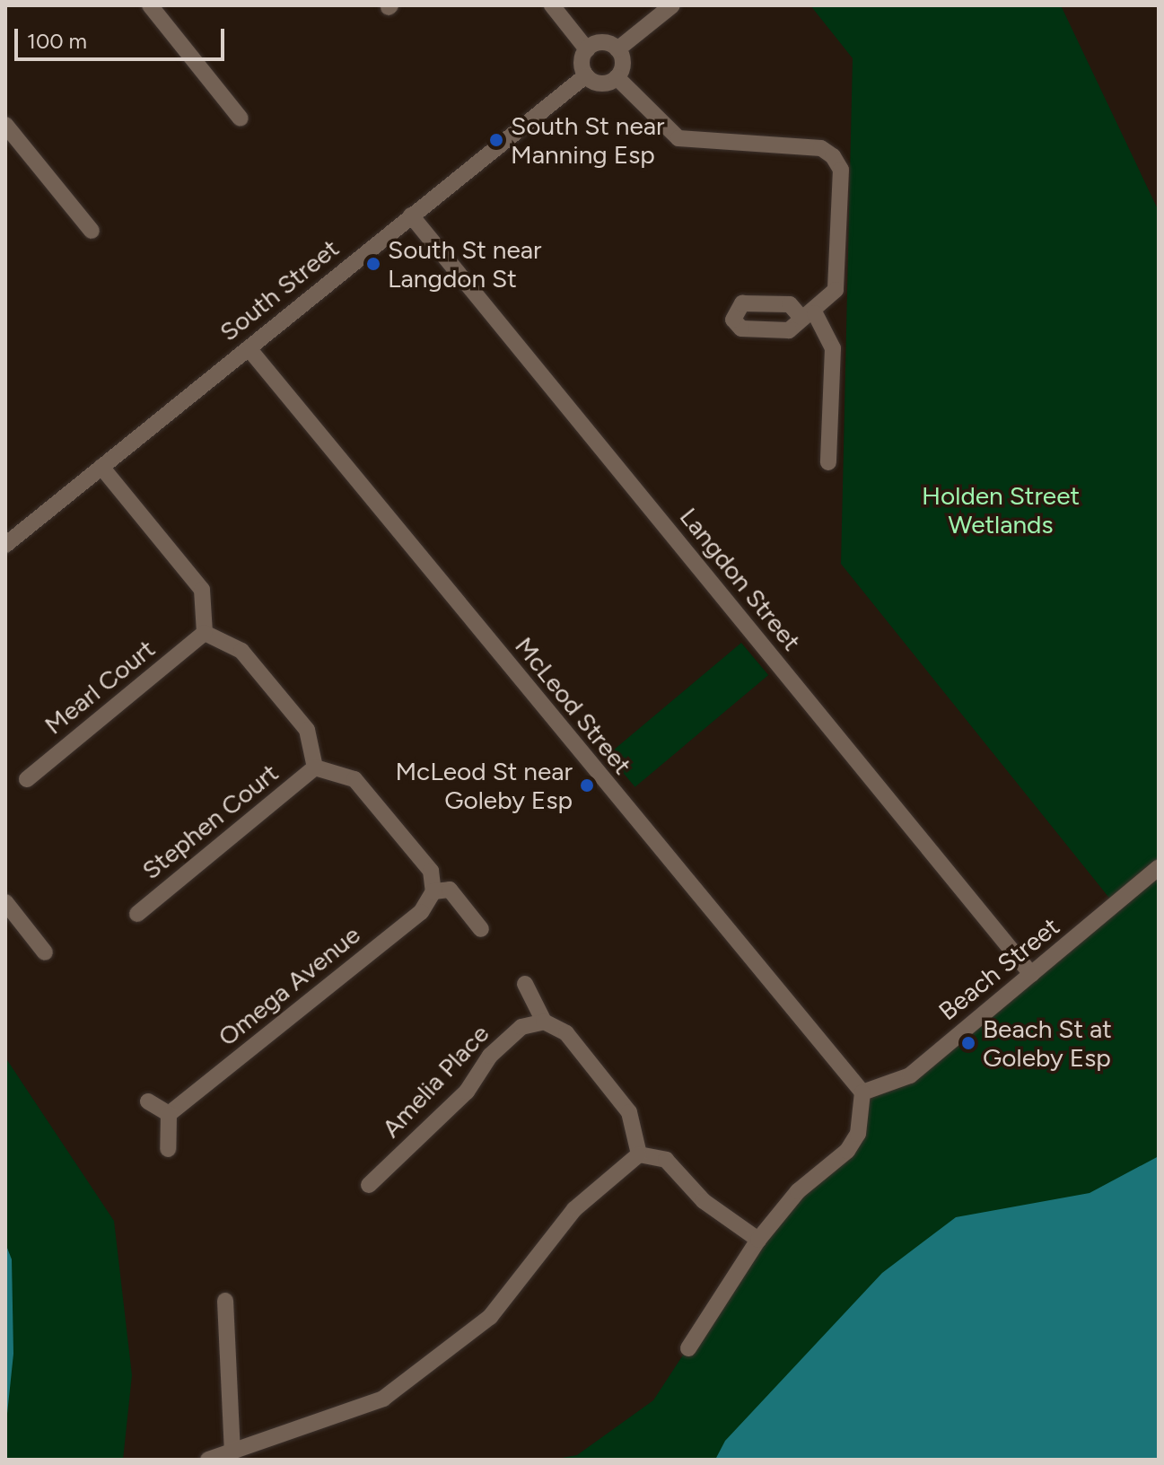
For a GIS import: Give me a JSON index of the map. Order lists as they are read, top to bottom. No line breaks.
{"streets":{"street":["South Street","Langdon Street","Mearl Court","McLeod Street","Stephen Court","Beach Street","Omega Avenue","Amelia Place"]},"crossings":[["South Street","Langdon Street"],["South Street","McLeod Street"],["Langdon Street","Beach Street"],["McLeod Street","Beach Street"]],"parks":["Holden Street Wetlands"],"places":["South St near Manning Esp","South St near Langdon St","McLeod St near Goleby Esp","Beach St at Goleby Esp"],"scale_bar":"100 m"}
